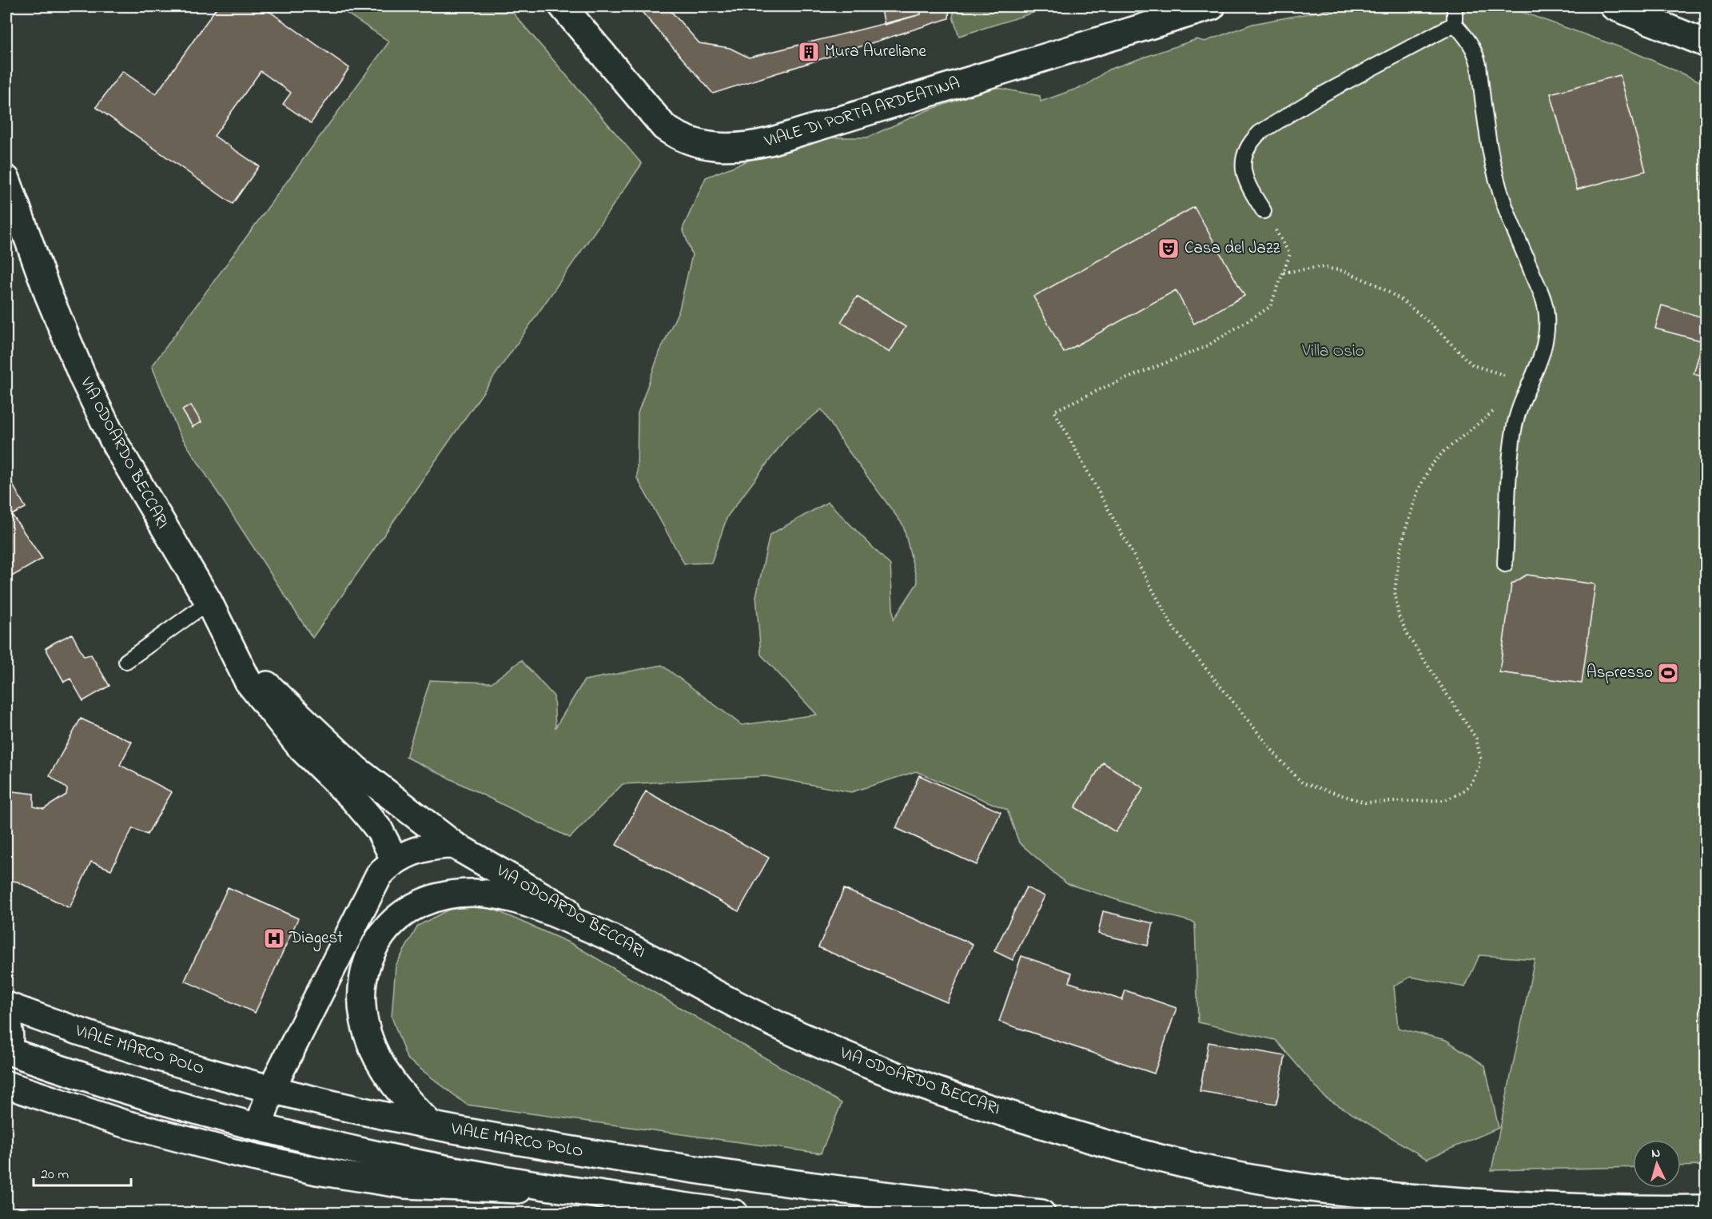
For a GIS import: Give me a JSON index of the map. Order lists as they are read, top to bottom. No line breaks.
{"streets":{"main road":["VIALE DI PORTA ARDEATINA","VIA ODOARDO BECCARI","VIALE MARCO POLO"]},"parks":["Villa Osio"],"places":{"building":["Mura Aureliane"],"theatre":["Casa del Jazz"],"sports":["Aspresso"],"hospital":["Diagest"]},"scale_bar":"20 m","north":"top"}
